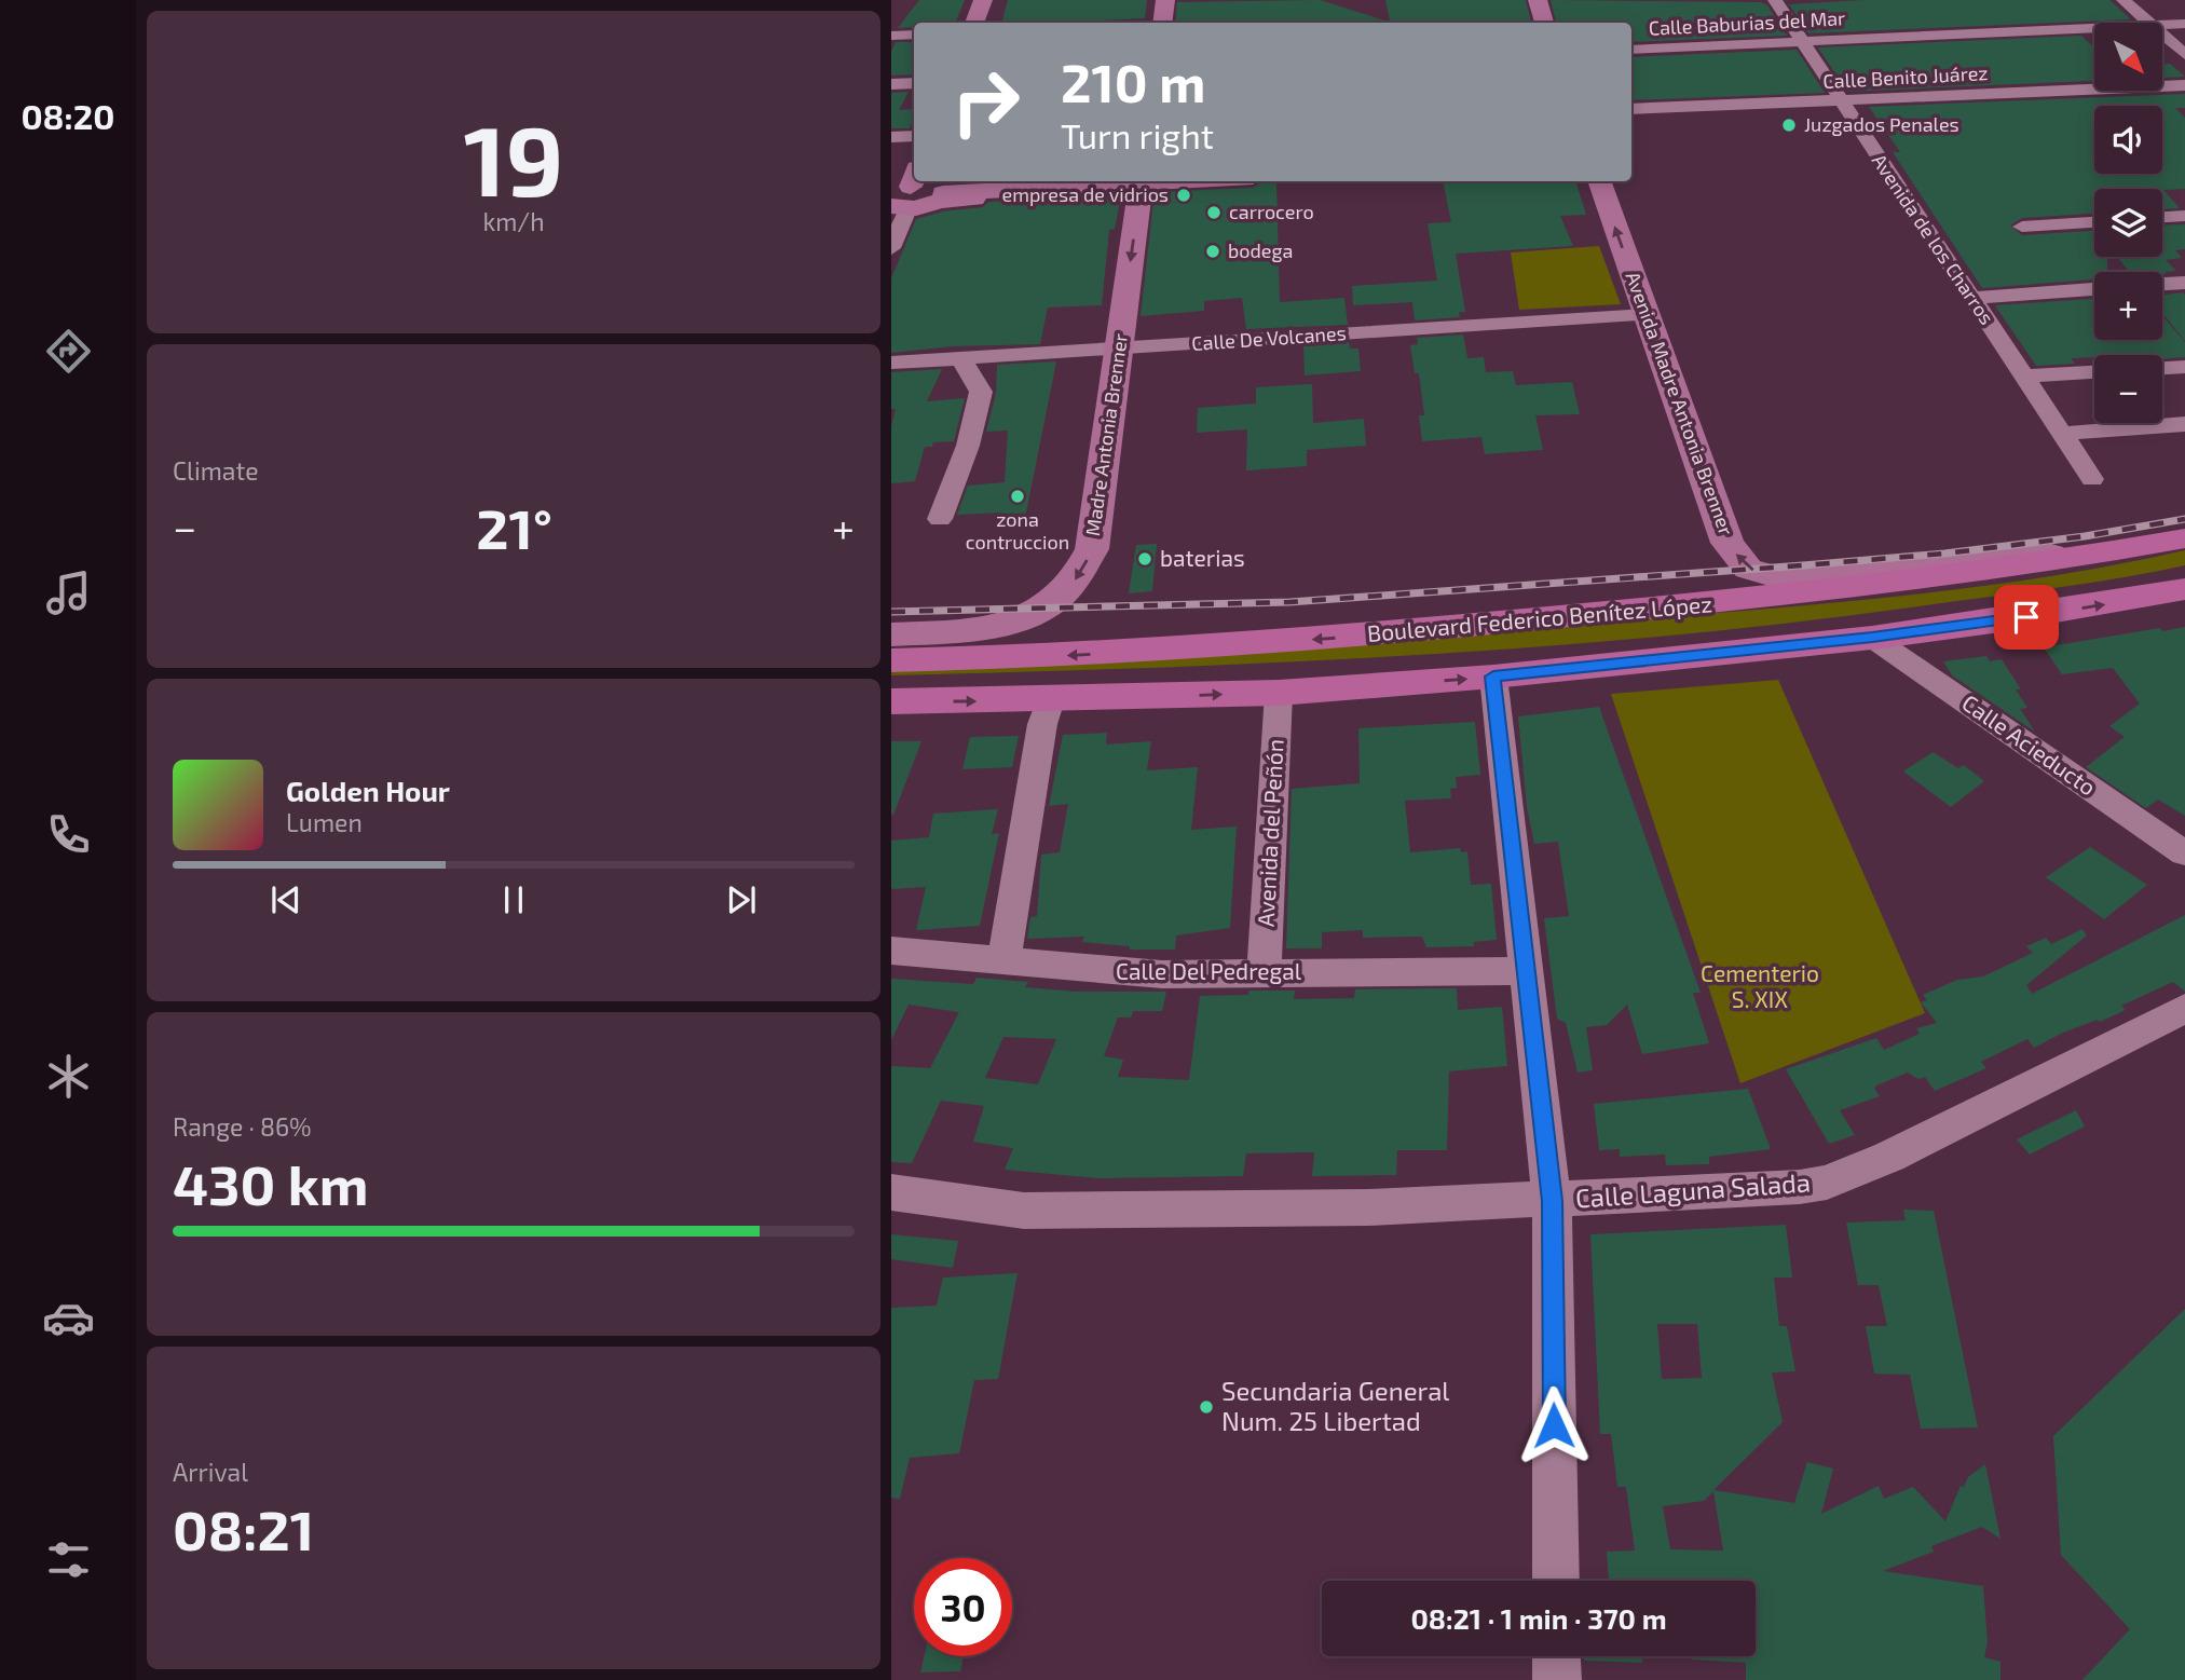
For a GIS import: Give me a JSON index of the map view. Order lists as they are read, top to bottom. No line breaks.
{"streets":{"main road":["Boulevard Federico Benítez López"],"street":["Calle Baburias del Mar","Calle Benito Juárez","Avenida de los Charros","Calle De Volcanes","Avenida Madre Antonia Brenner","Madre Antonia Brenner","Calle Acieducto","Avenida del Peñón","Calle Del Pedregal","Calle Laguna Salada"]},"crossings":[["Calle Baburias del Mar","Avenida de los Charros"],["Calle Benito Juárez","Avenida de los Charros"],["Calle De Volcanes","Avenida Madre Antonia Brenner"],["Calle De Volcanes","Madre Antonia Brenner"],["Avenida Madre Antonia Brenner","Boulevard Federico Benítez López"],["Avenida del Peñón","Calle Del Pedregal"]],"one_way":["Avenida Madre Antonia Brenner"],"parks":["Cementerio S. XIX"],"places":["Juzgados Penales","empresa de vidrios","carrocero","bodega","zona contruccion","baterias","Secundaria General Num. 25 Libertad"],"north":"bottom right","page":{"tabs":"08:20","tile":[["19","km/h"],"Climate",["Range · 86%","430 km"],["Arrival","08:21"]],"map_buttons":["+","−"],"turn":["210 m","Turn right"],"heat":["−","21°","+"],"song":["Golden Hour","Lumen"],"limit":"30","trip":"08:21 · 1 min · 370 m"}}
